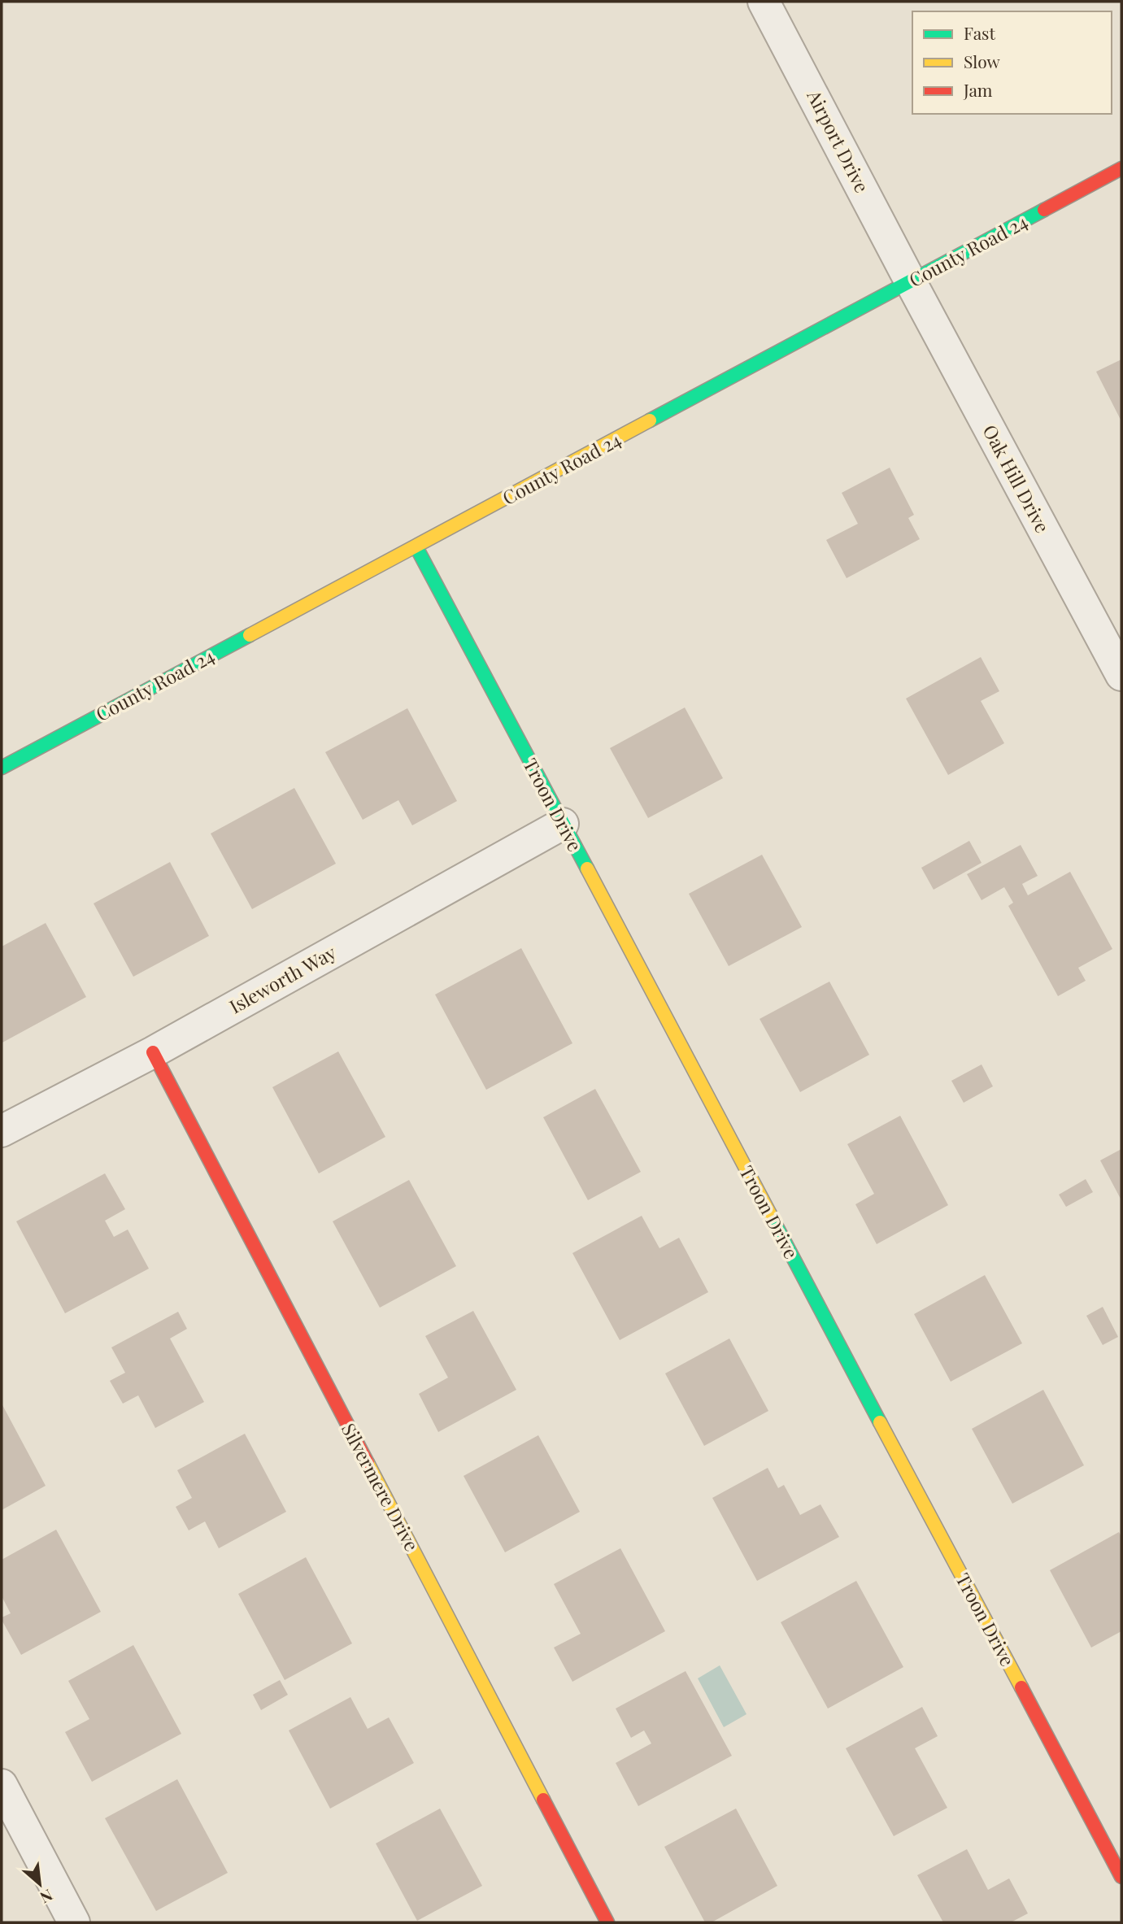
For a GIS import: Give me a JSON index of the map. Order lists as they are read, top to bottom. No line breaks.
{"streets":{"street":["Airport Drive","County Road 24","Oak Hill Drive","Troon Drive","Isleworth Way","Silvermere Drive"]},"crossings":[["Airport Drive","County Road 24"],["Airport Drive","Oak Hill Drive"],["County Road 24","Oak Hill Drive"],["County Road 24","Troon Drive"],["Troon Drive","Isleworth Way"],["Isleworth Way","Silvermere Drive"]],"legend":["Fast","Slow","Jam"],"north":"bottom right"}
